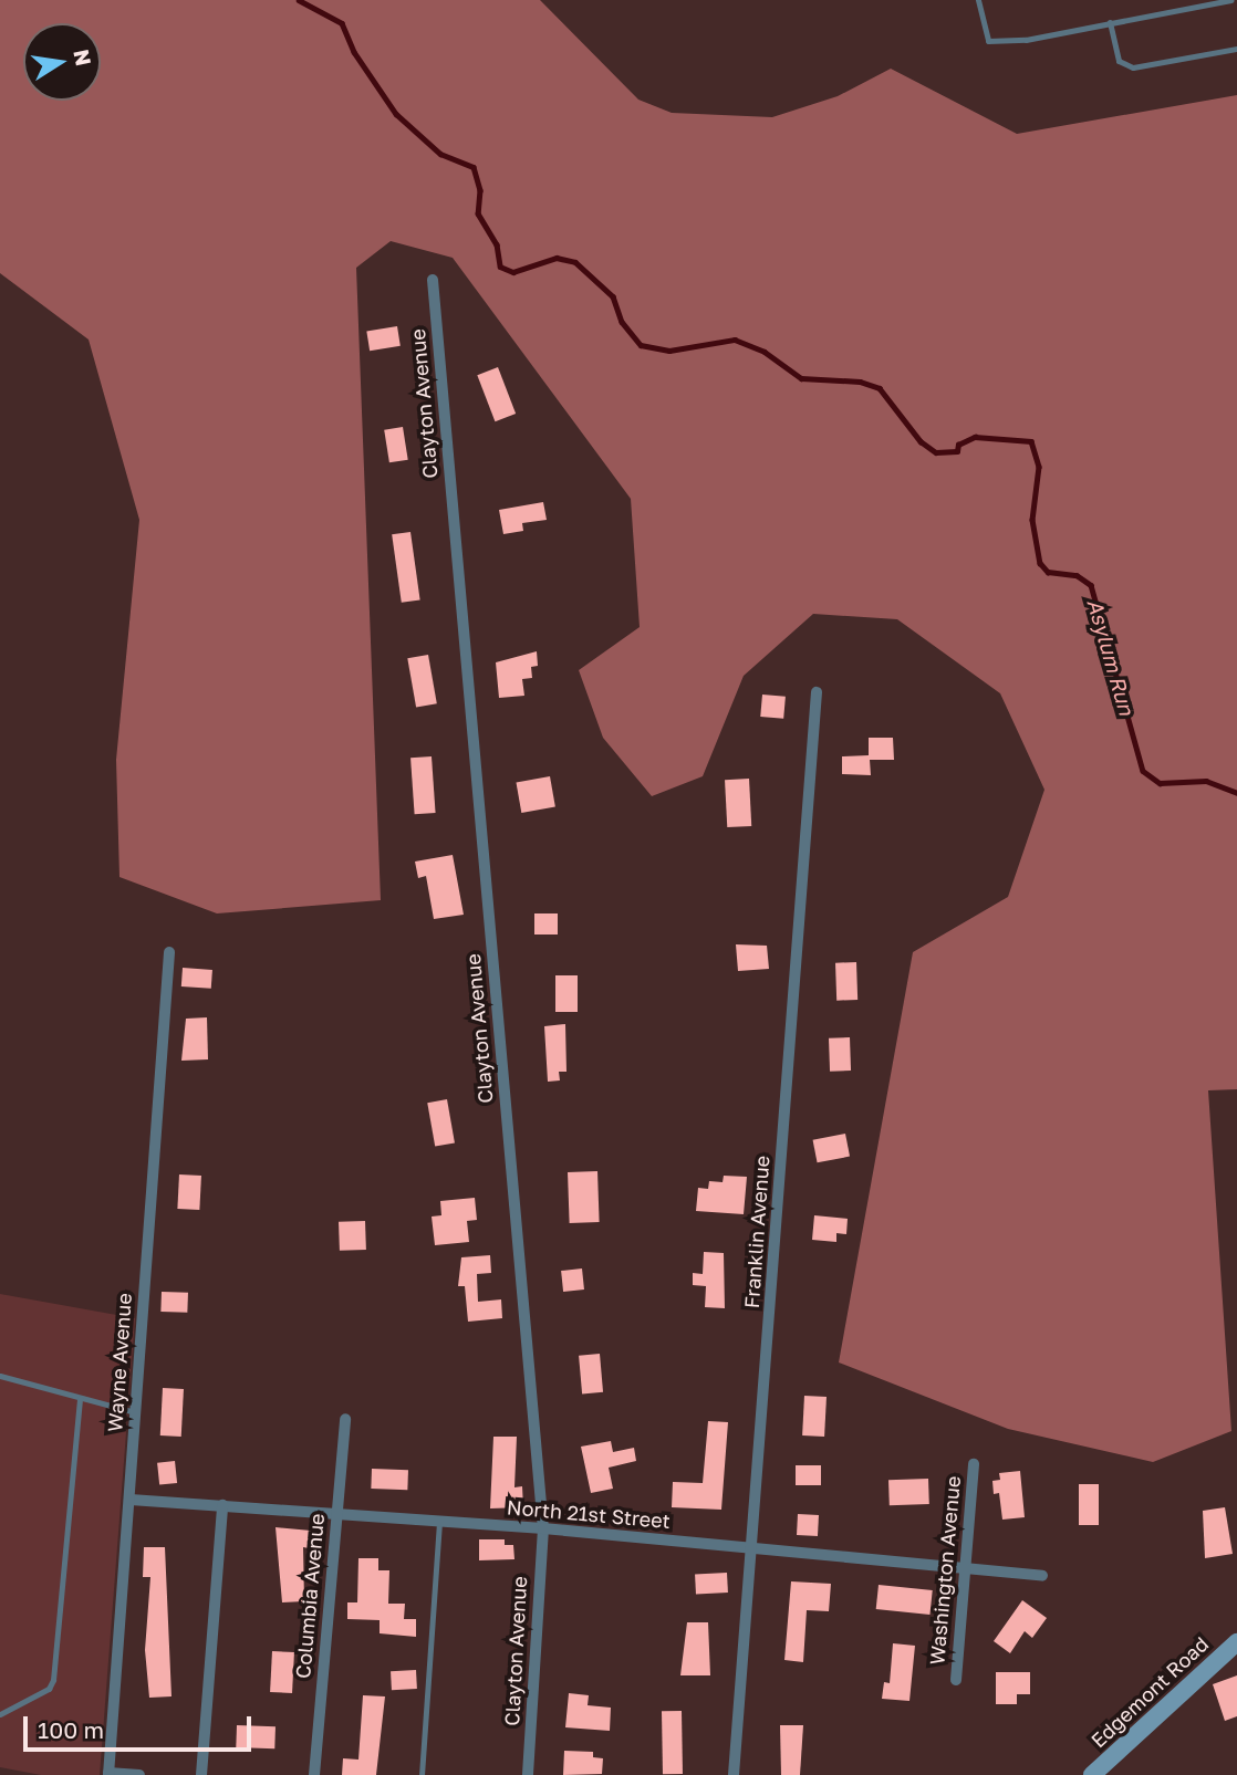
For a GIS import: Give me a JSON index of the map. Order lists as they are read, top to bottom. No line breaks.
{"streets":{"street":["Clayton Avenue","Franklin Avenue","Wayne Avenue","North 21st Street","Washington Avenue","Columbia Avenue","Edgemont Road"]},"crossings":[["Clayton Avenue","North 21st Street"],["Franklin Avenue","North 21st Street"],["Wayne Avenue","North 21st Street"],["North 21st Street","Washington Avenue"],["North 21st Street","Columbia Avenue"]],"water":["Asylum Run"],"scale_bar":"100 m","north":"right"}
